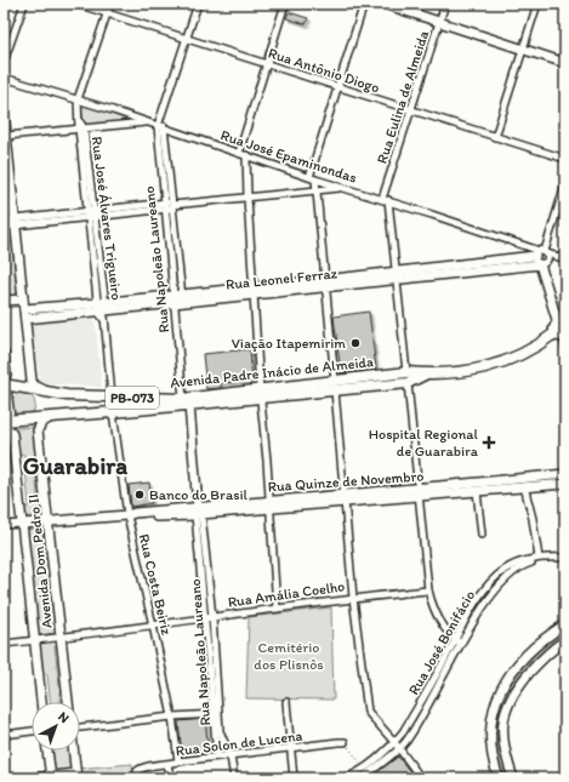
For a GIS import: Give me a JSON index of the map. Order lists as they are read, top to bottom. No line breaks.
{"streets":{"main road":["Avenida Padre Inácio de Almeida","PB-073"],"street":["Rua Antônio Diogo","Rua Eulina de Almeida","Rua José Epaminondas","Rua José Álvares Trigueiro","Rua Napoleão Laureano","Rua Leonel Ferraz","Rua Quinze de Novembro","Avenida Dom Pedro II","Rua Costa Beiriz","Rua Amália Coelho","Rua José Bonifácio","Rua Solon de Lucena"]},"crossings":[["Rua Antônio Diogo","Rua Eulina de Almeida"],["Rua Antônio Diogo","Rua Napoleão Laureano"],["Rua Eulina de Almeida","Rua José Epaminondas"],["Rua José Epaminondas","Rua José Álvares Trigueiro"],["Rua José Epaminondas","Rua Napoleão Laureano"],["Rua José Álvares Trigueiro","Rua Leonel Ferraz"],["Rua José Álvares Trigueiro","Avenida Padre Inácio de Almeida"],["Rua Napoleão Laureano","Rua Leonel Ferraz"],["Rua Napoleão Laureano","Avenida Padre Inácio de Almeida"],["Rua Napoleão Laureano","Rua Quinze de Novembro"],["Rua Napoleão Laureano","Rua Amália Coelho"],["Rua Napoleão Laureano","Rua Solon de Lucena"],["Avenida Padre Inácio de Almeida","Avenida Dom Pedro II"],["Avenida Padre Inácio de Almeida","Rua Costa Beiriz"],["Rua Quinze de Novembro","Avenida Dom Pedro II"],["Rua Quinze de Novembro","Rua Costa Beiriz"],["Avenida Dom Pedro II","Rua Amália Coelho"],["Rua Costa Beiriz","Rua Amália Coelho"],["Rua Costa Beiriz","Rua Solon de Lucena"]],"districts":["Guarabira"],"parks":["Cemitério dos Plisnôs"],"places":{"other":["Viação Itapemirim","Banco do Brasil"],"health":["Hospital Regional de Guarabira"]},"north":"top right"}
